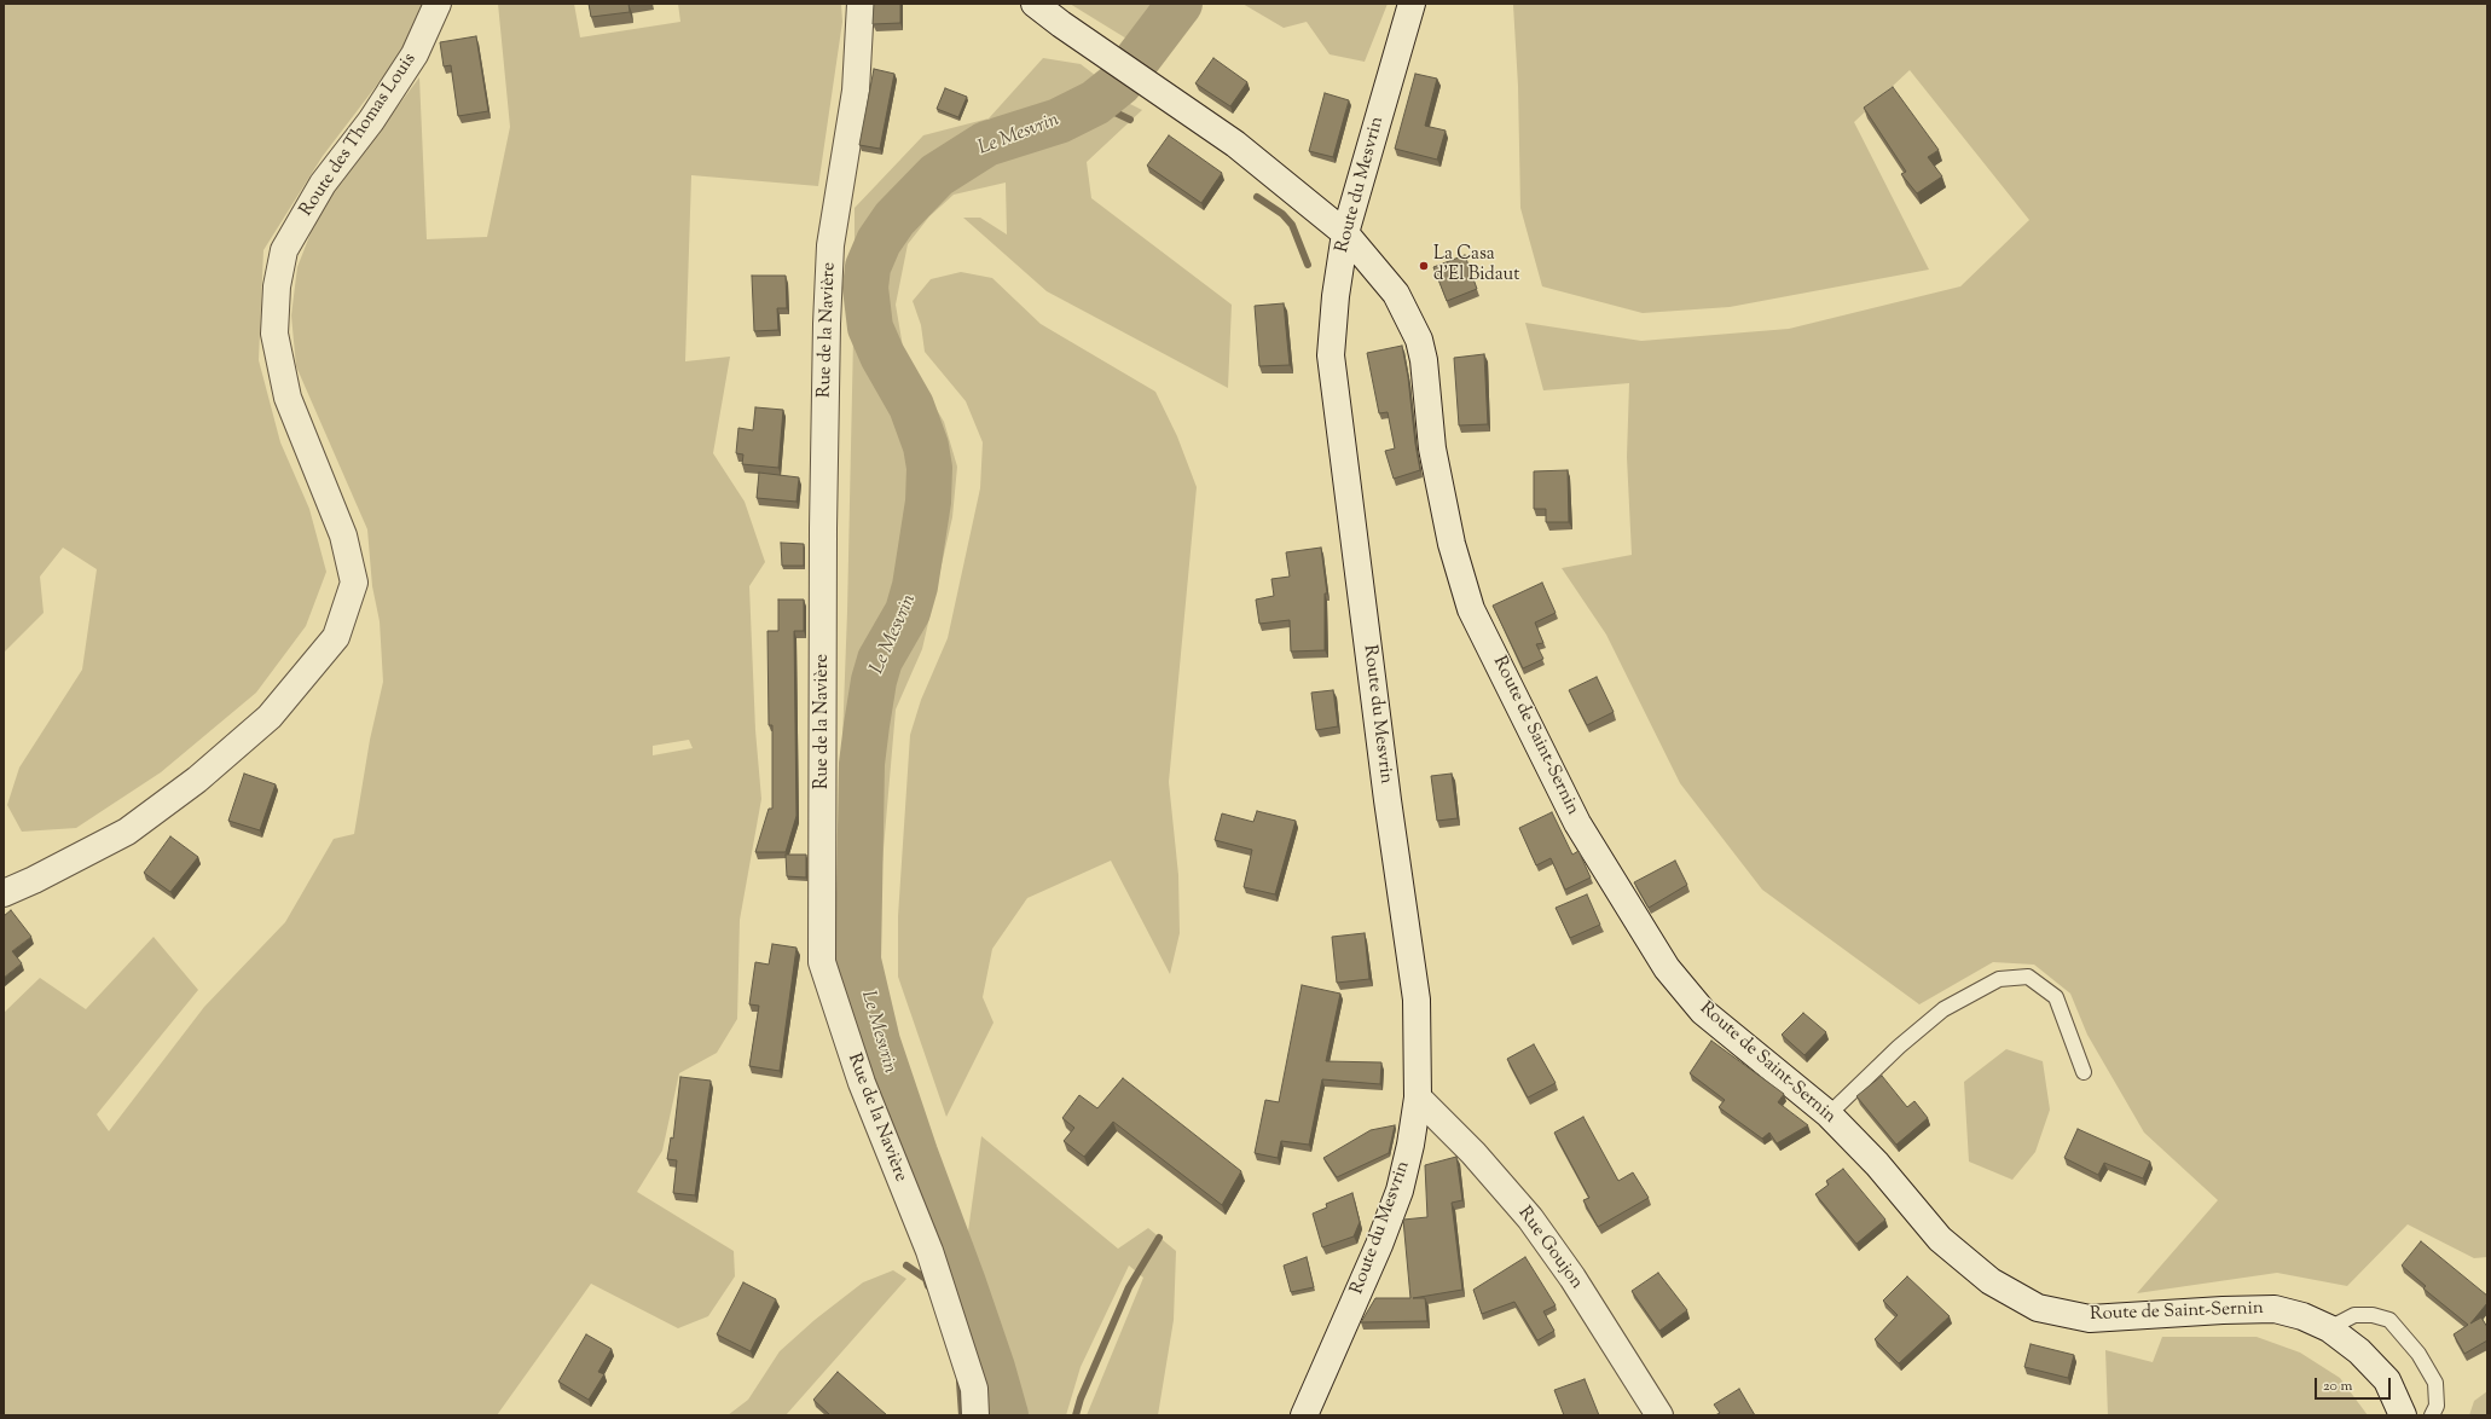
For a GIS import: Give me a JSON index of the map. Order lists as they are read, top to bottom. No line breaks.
{"streets":{"street":["Route des Thomas Louis","Route du Mesvrin","Rue de la Navière","Route de Saint-Sernin","Rue Goujon"]},"crossings":[["Route du Mesvrin","Route de Saint-Sernin"],["Route du Mesvrin","Rue Goujon"]],"water":["Le Mesvrin"],"places":["La Casa d’El Bidaut"],"scale_bar":"20 m"}
